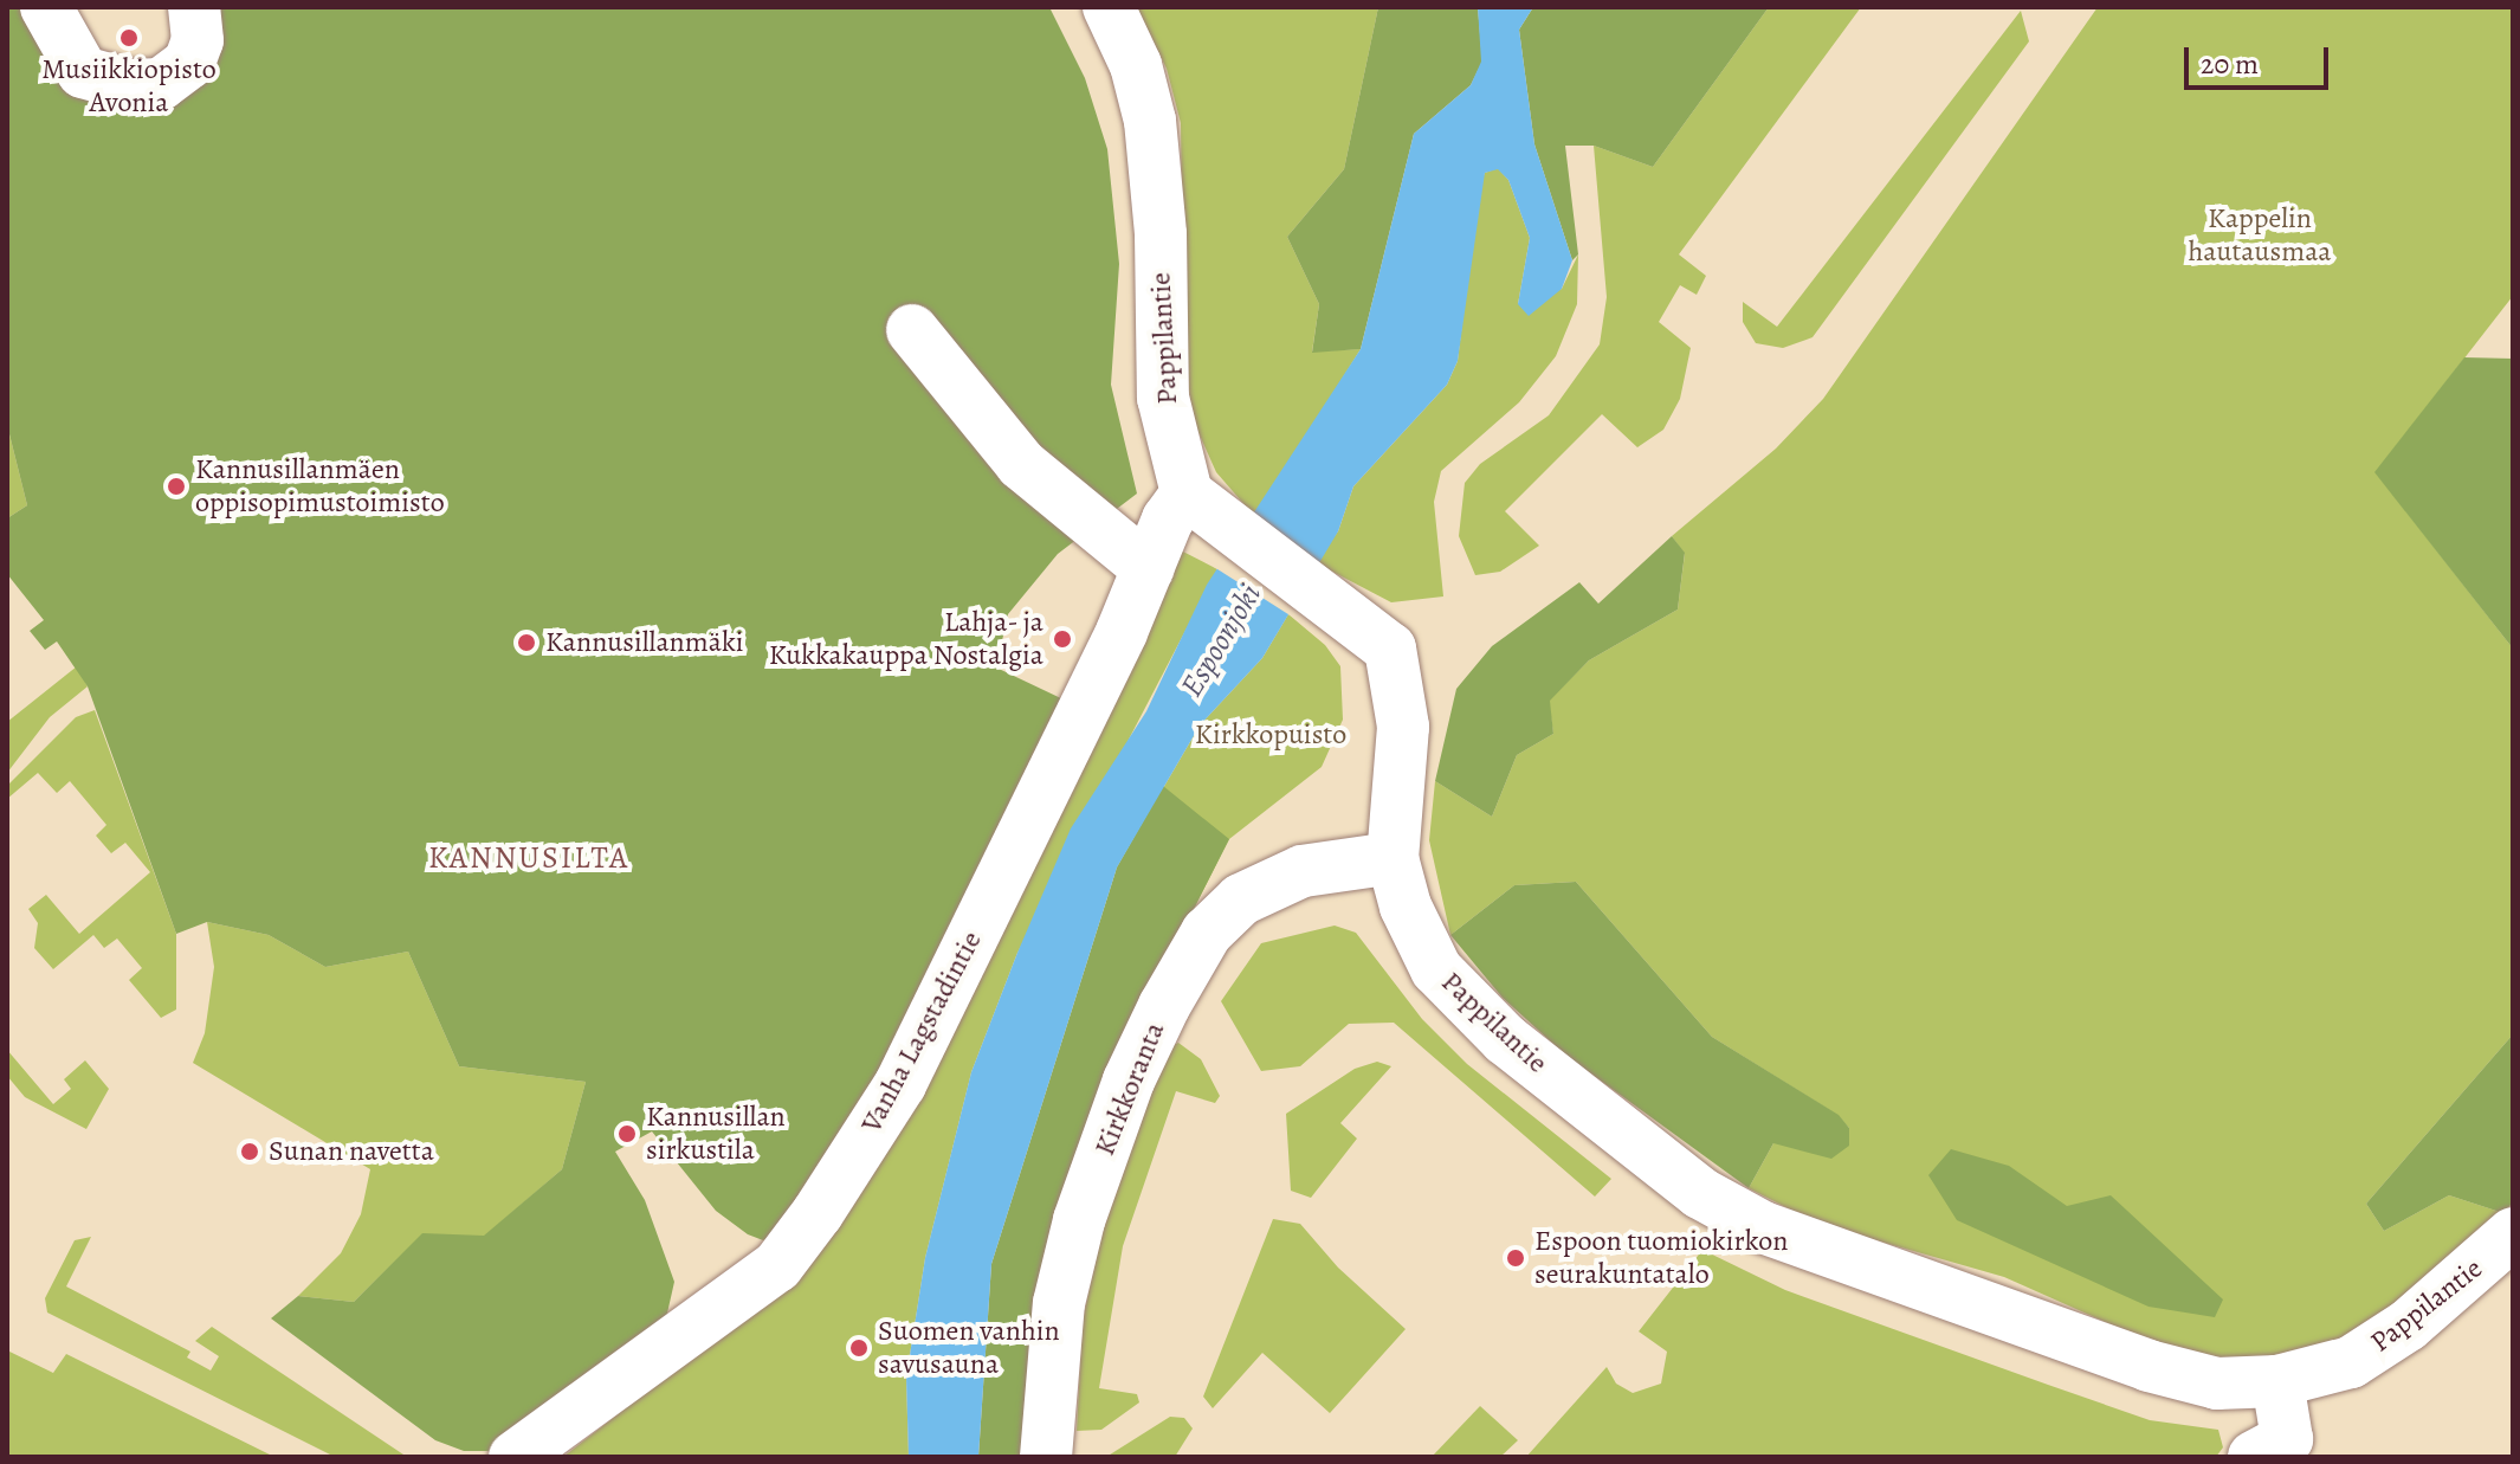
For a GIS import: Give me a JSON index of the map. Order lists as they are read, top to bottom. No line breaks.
{"streets":{"street":["Pappilantie","Vanha Lagstadintie","Kirkkoranta"]},"crossings":[["Pappilantie","Vanha Lagstadintie"],["Pappilantie","Kirkkoranta"]],"districts":["KANNUSILTA"],"water":["Espoonjoki"],"parks":["Kappelin hautausmaa","Kirkkopuisto"],"places":["Musiikkiopisto Avonia","Kannusillanmäen oppisopimustoimisto","Lahja- ja Kukkakauppa Nostalgia","Kannusillanmäki","Kannusillan sirkustila","Sunan navetta","Espoon tuomiokirkon seurakuntatalo","Suomen vanhin savusauna"],"scale_bar":"20 m"}
